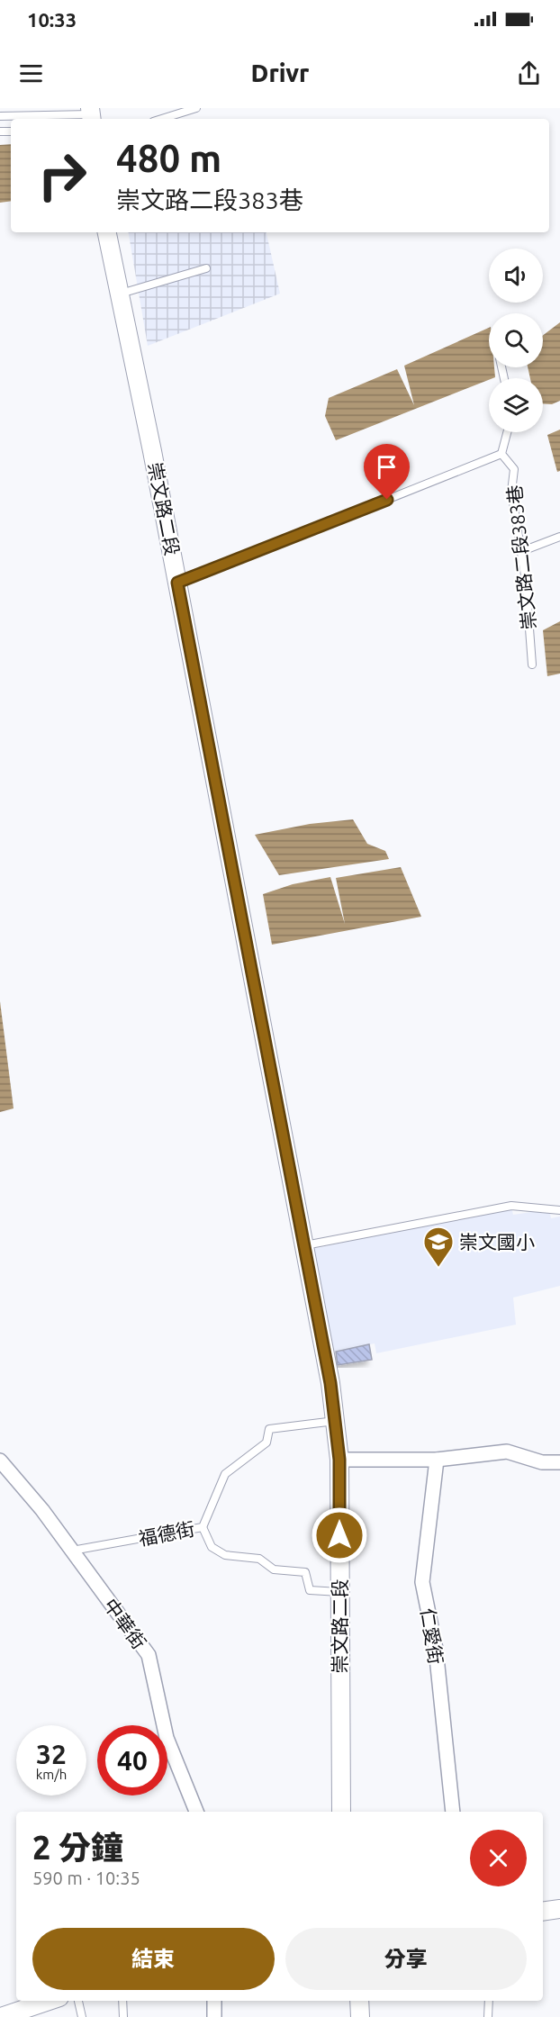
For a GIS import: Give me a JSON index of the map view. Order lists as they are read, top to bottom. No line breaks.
{"streets":{"street":["崇文路二段","中華街","仁愛街"],"lane":["崇文路二段383巷","福德街"]},"crossings":[["崇文路二段","福德街"],["福德街","中華街"]],"places":{"school or university":["崇文國小"]},"page":{"status":"10:33","header":"Drivr","turn":["480 m","崇文路二段383巷"],"speed":"32 km/h","limit":"40","heading":["2 分鐘","590 m · 10:35"],"buttons":["結束","分享"]}}
